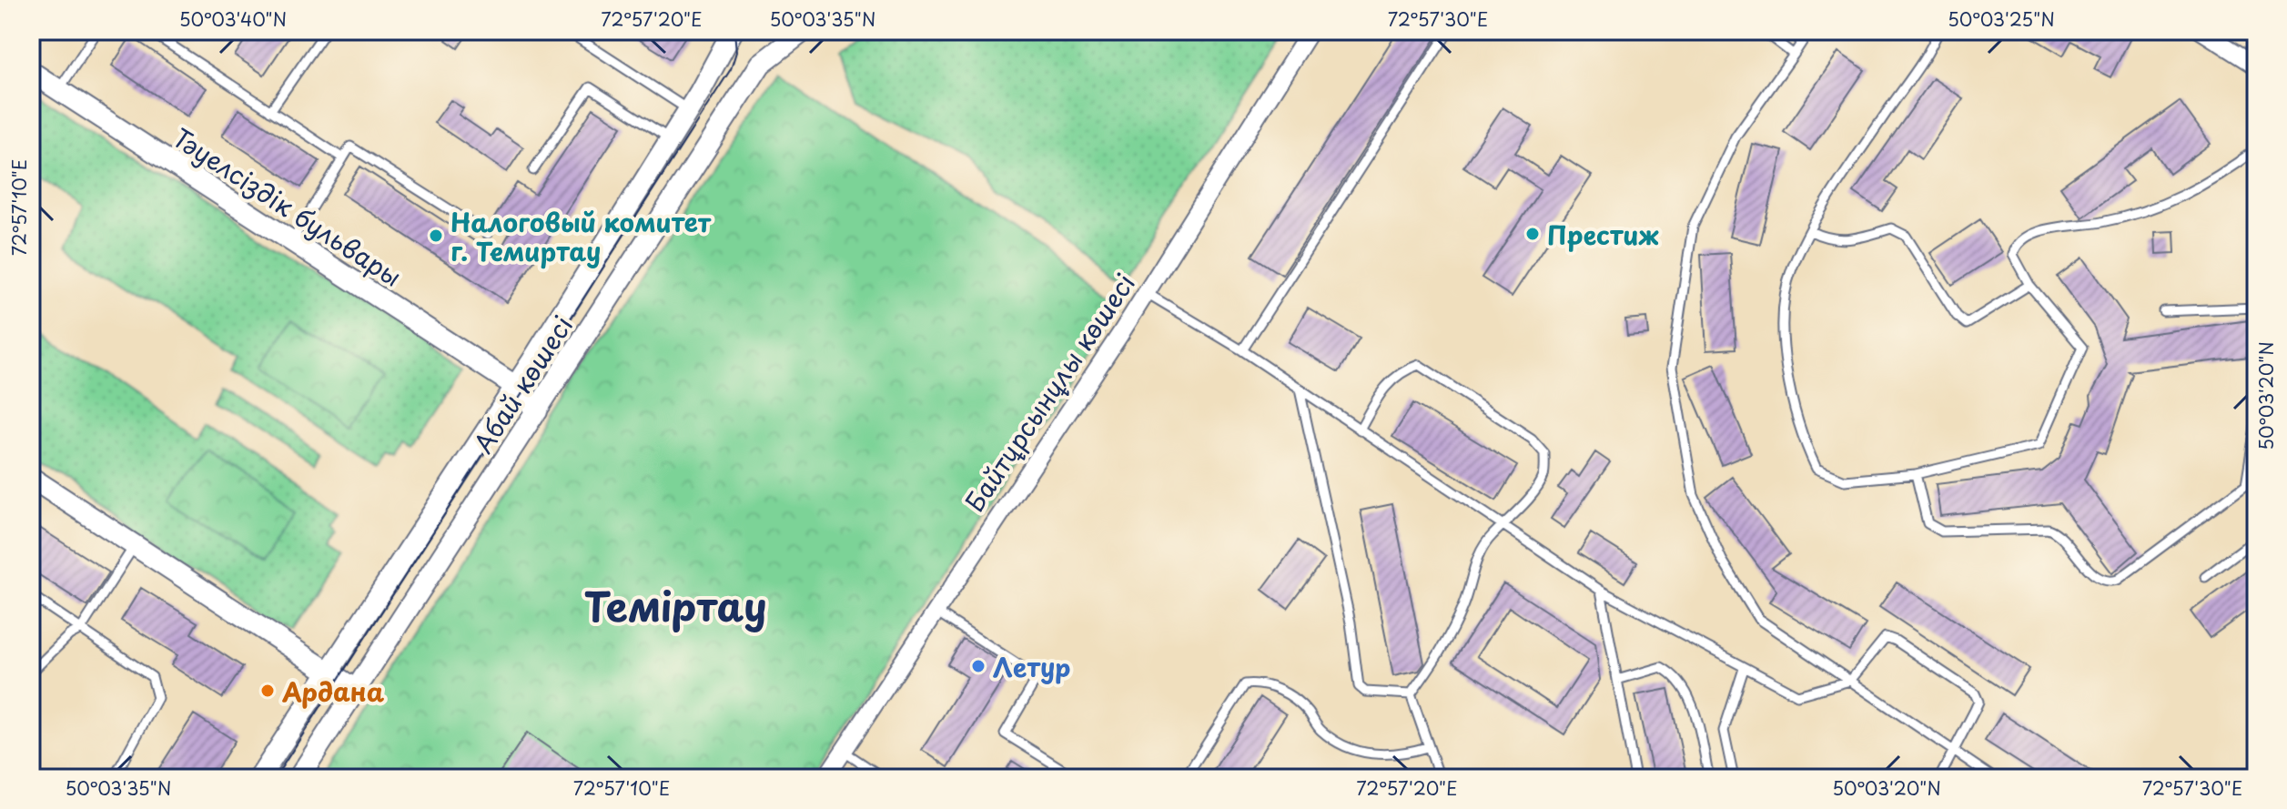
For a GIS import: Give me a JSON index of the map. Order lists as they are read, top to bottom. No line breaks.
{"streets":{"street":["Тәуелсіздік бульвары","Абай көшесі","Байтұрсынұлы көшесі"]},"crossings":[["Тәуелсіздік бульвары","Абай көшесі"]],"districts":["Теміртау"],"places":["Престиж","Налоговый комитет г. Темиртау","Летур","Ардана"],"coordinates":["50°03'40\"N","72°57'20\"E","50°03'35\"N","72°57'30\"E","50°03'25\"N","72°57'10\"E","50°03'20\"N"]}
